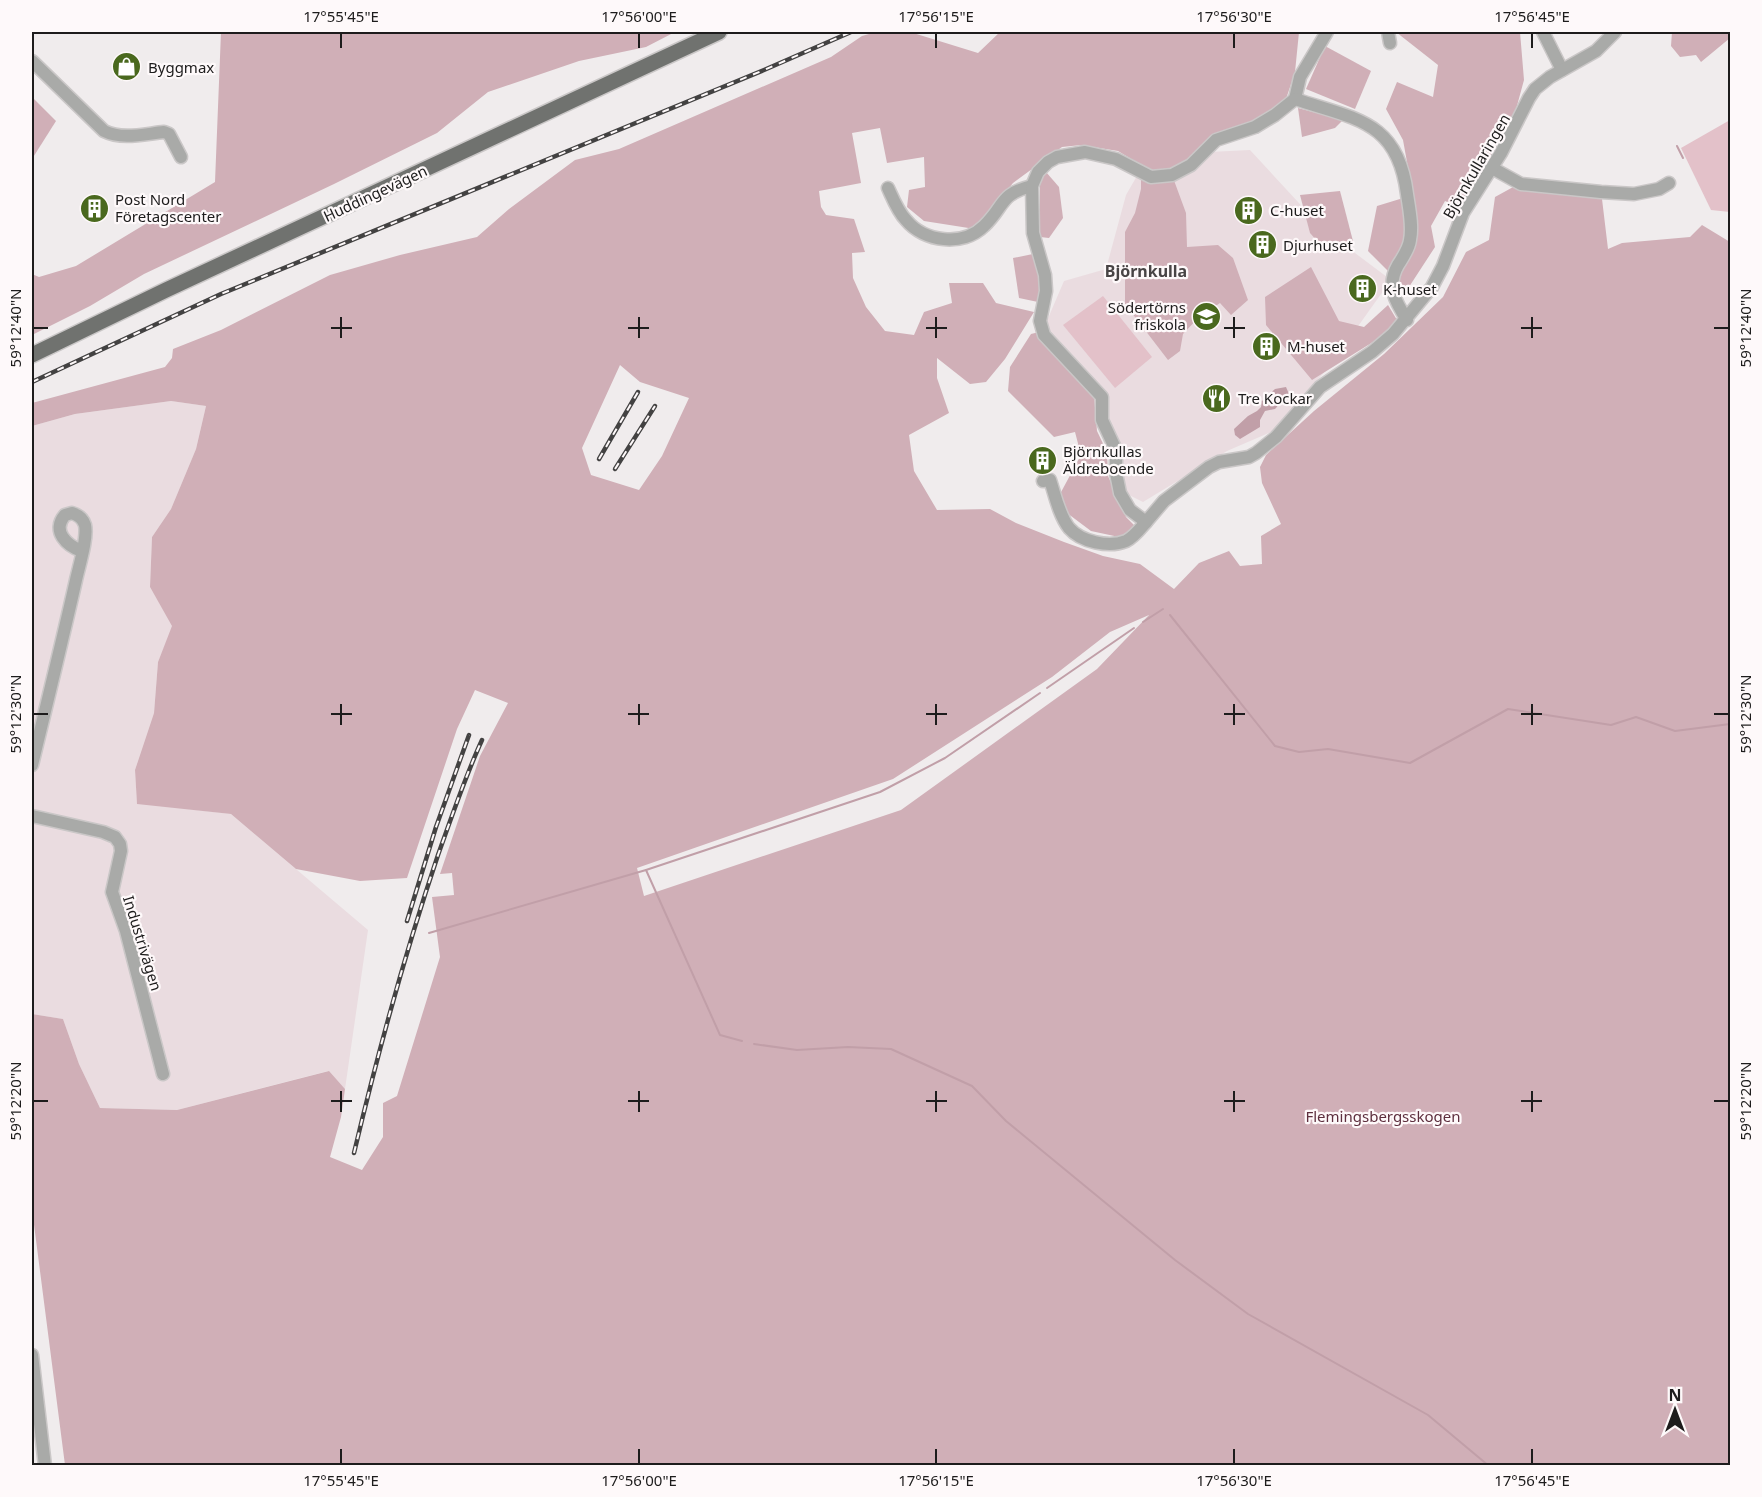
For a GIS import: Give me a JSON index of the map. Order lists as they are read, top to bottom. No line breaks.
{"streets":{"main road":["Huddingevägen"],"street":["Björnkullaringen","Industrivägen"]},"districts":["Björnkulla"],"parks":["Flemingsbergsskogen"],"places":{"shop":["Byggmax"],"building":["Post Nord Företagscenter","C-huset","Djurhuset","K-huset","M-huset","Björnkullas Äldreboende"],"school or university":["Södertörns friskola"],"restaurant":["Tre Kockar"]},"north":"top","coordinates":["17°55'45\"E","17°56'00\"E","17°56'15\"E","17°56'30\"E","17°56'45\"E","59°12'40\"N","59°12'30\"N","59°12'20\"N"]}
